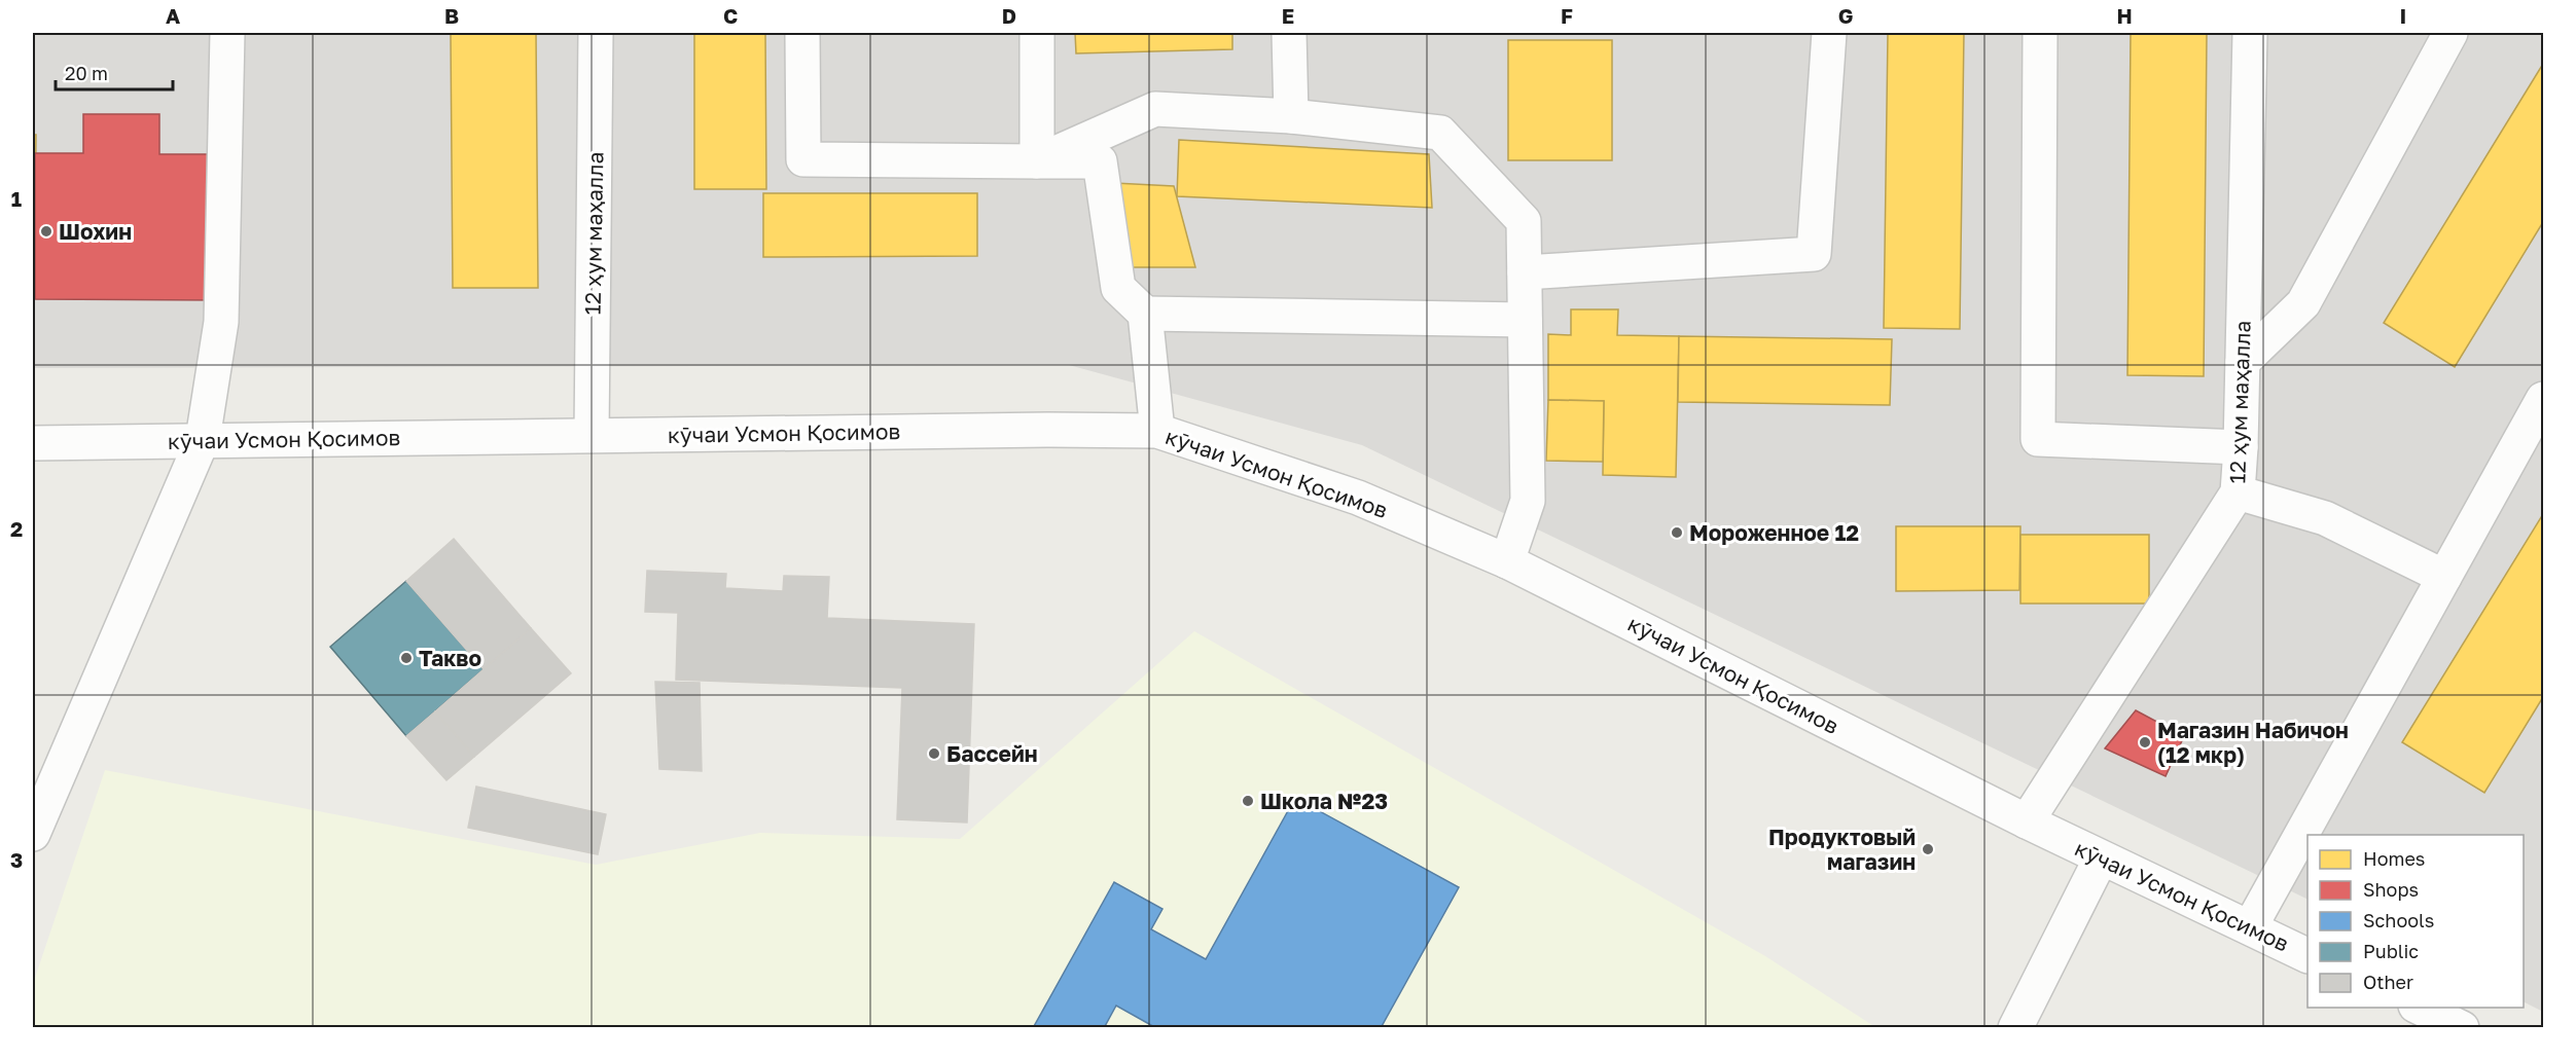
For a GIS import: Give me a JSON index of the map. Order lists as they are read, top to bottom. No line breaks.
{"streets":{"street":["12 ҳум маҳалла","кӯчаи Усмон Қосимов"]},"crossings":[["12 ҳум маҳалла","кӯчаи Усмон Қосимов"]],"places":["Шохин","Мороженное 12","Такво","Магазин Набичон (12 мкр)","Бассейн","Школа №23","Продуктовый магазин"],"legend":["Homes","Shops","Schools","Public","Other"],"scale_bar":"20 m","grid":{"columns":["A","B","C","D","E","F","G","H","I"],"rows":["1","2","3"]}}
